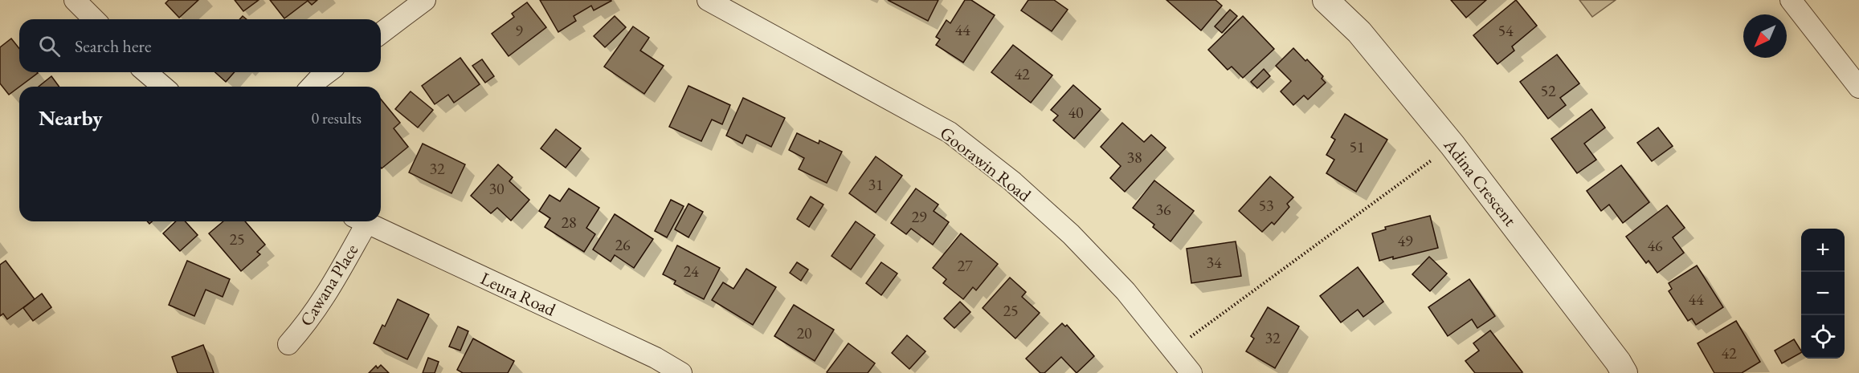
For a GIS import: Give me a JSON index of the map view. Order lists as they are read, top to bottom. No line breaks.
{"streets":{"street":["Goorawin Road","Adina Crescent","Cawana Place","Leura Road"]},"house_numbers":["44","9","54","42","52","40","51","38","32","31","30","53","36","29","28","25","49","26","46","34","27","24","44","25","20","32","42"],"north":"bottom left","page":{"search":"Search here","heading":["Nearby","0 results"],"map_buttons":["+","−"]}}
